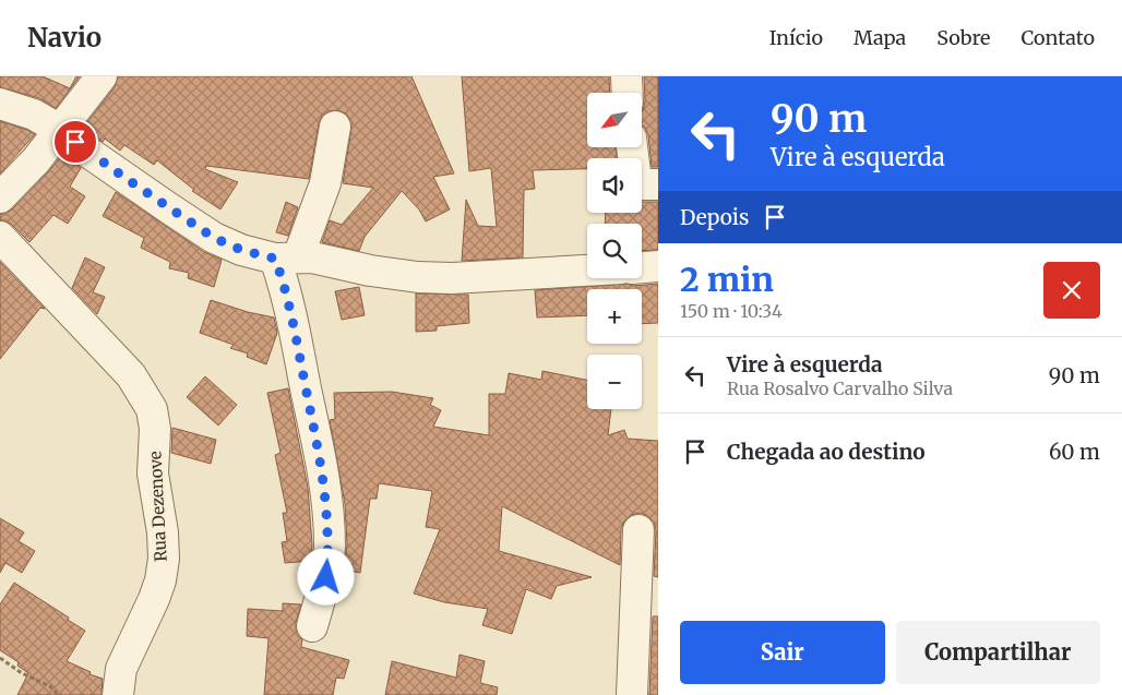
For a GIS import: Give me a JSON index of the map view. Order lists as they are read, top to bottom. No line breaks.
{"streets":{"street":["Rua Dezenove"]},"north":"bottom left","page":{"header":"Navio","nav":["Início","Mapa","Sobre","Contato"],"turn":["90 m","Vire à esquerda"],"map_buttons":["+","−"],"then":"Depois","heading":["2 min","150 m · 10:34"],"list":[{"name":"Vire à esquerda","note":"Rua Rosalvo Carvalho Silva","value":"90 m"},{"name":"Chegada ao destino","value":"60 m"}],"buttons":["Sair","Compartilhar"]}}
